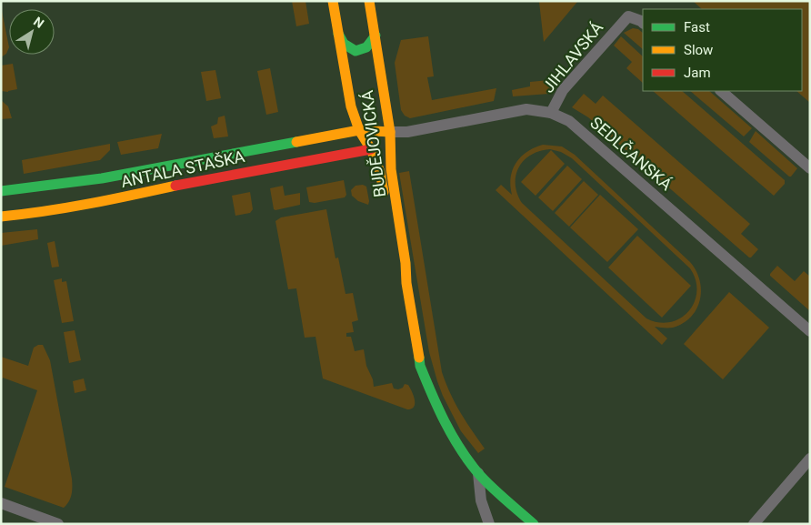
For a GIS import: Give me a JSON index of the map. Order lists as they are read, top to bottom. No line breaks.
{"streets":{"street":["JIHLAVSKÁ","BUDĚJOVICKÁ","SEDLČANSKÁ","ANTALA STAŠKA"]},"crossings":[["JIHLAVSKÁ","SEDLČANSKÁ"],["BUDĚJOVICKÁ","SEDLČANSKÁ"],["BUDĚJOVICKÁ","ANTALA STAŠKA"],["SEDLČANSKÁ","ANTALA STAŠKA"]],"legend":["Fast","Slow","Jam"],"north":"top right"}
